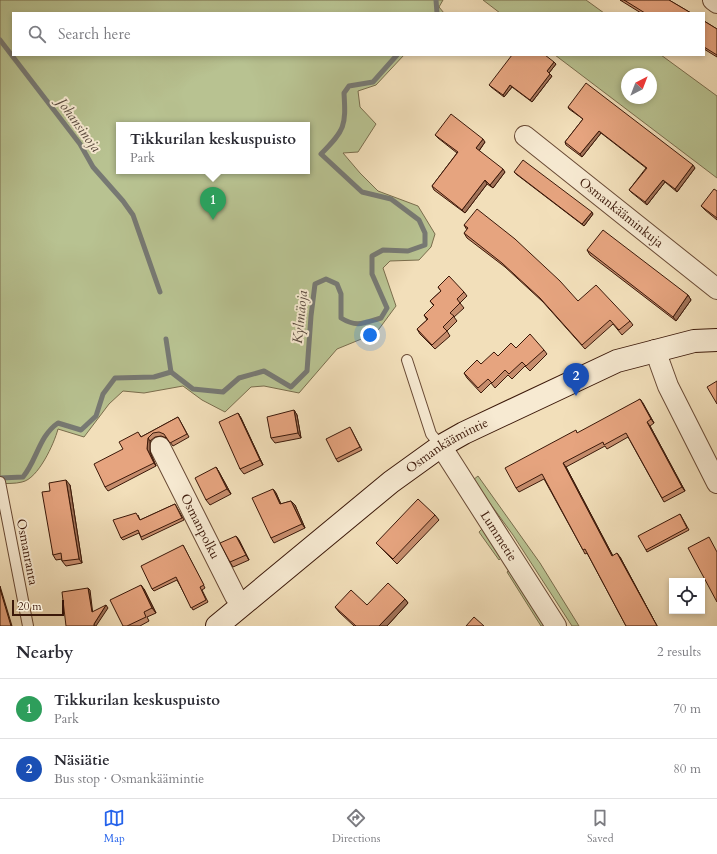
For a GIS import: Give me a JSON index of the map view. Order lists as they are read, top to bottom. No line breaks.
{"streets":{"street":["Osmankääminkuja","Osmankäämintie","Osmanpolku","Lummetie"],"lane":["Osmanranta"]},"crossings":[["Osmankäämintie","Osmanpolku"],["Osmankäämintie","Lummetie"]],"water":["Johansinoja","Kylmäoja"],"scale_bar":"20 m","north":"top right","page":{"search":"Search here","popup":["Tikkurilan keskuspuisto","Park"],"pins":["1","2"],"scale":"20 m","heading":["Nearby","2 results"],"list":[{"mark":"1","name":"Tikkurilan keskuspuisto","note":"Park","value":"70 m"},{"mark":"2","name":"Näsiätie","note":"Bus stop · Osmankäämintie","value":"80 m"}],"nav":["Map","Directions","Saved"]}}
